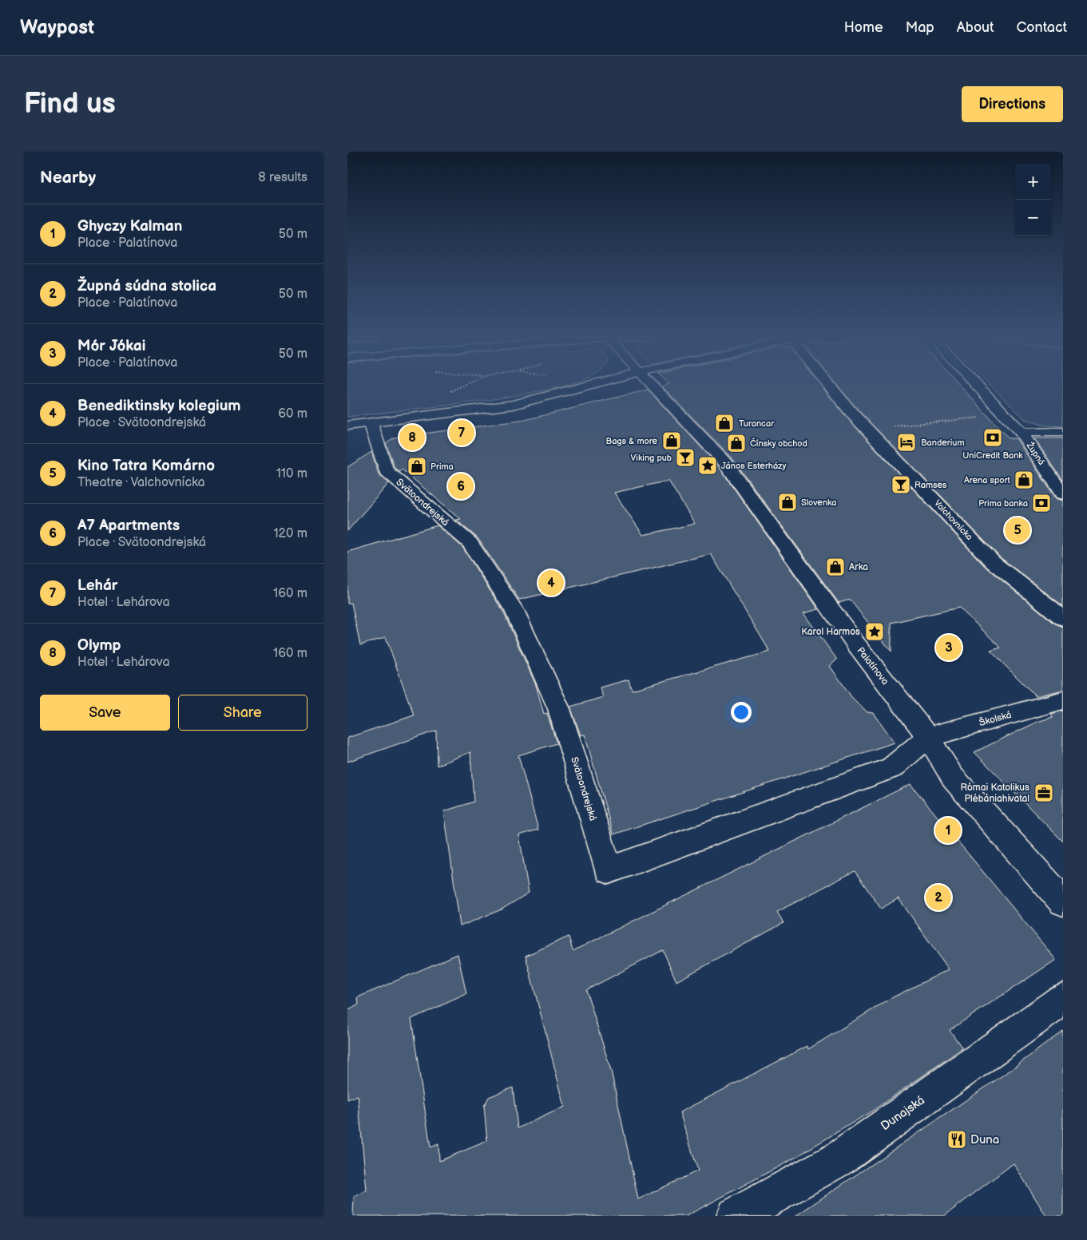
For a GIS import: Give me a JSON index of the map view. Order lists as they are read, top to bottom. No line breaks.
{"streets":{"street":["Župná","Svätoondrejská","Valchovnícka","Palatínova","Školská","Dunajská"]},"crossings":[["Svätoondrejská","Palatínova"],["Svätoondrejská","Školská"],["Palatínova","Školská"]],"places":{"shop":["Turancar","Bags & more","Čínsky obchod","Prima","Arena sport","Slovenka","Arka"],"bank":["UniCredit Bank","Prima banka"],"hotel":["Banderium"],"bar":["Viking pub","Ramses"],"place":["János Esterházy","Karol Harmos"],"office":["Római Katolikus Plébániahivatal"],"restaurant":["Duna"]},"page":{"header":"Waypost","nav":["Home","Map","About","Contact"],"buttons":["Directions",["Save","Share"]],"title":"Find us","heading":["Nearby","8 results"],"map_buttons":["+","−"],"list":[{"mark":"1","name":"Ghyczy Kalman","note":"Place · Palatínova","value":"50 m"},{"mark":"2","name":"Župná súdna stolica","note":"Place · Palatínova","value":"50 m"},{"mark":"3","name":"Mór Jókai","note":"Place · Palatínova","value":"50 m"},{"mark":"4","name":"Benediktinsky kolegium","note":"Place · Svätoondrejská","value":"60 m"},{"mark":"5","name":"Kino Tatra Komárno","note":"Theatre · Valchovnícka","value":"110 m"},{"mark":"6","name":"A7 Apartments","note":"Place · Svätoondrejská","value":"120 m"},{"mark":"7","name":"Lehár","note":"Hotel · Lehárova","value":"160 m"},{"mark":"8","name":"Olymp","note":"Hotel · Lehárova","value":"160 m"}],"pins":["7","8","6","5","4","3","1","2"]}}
